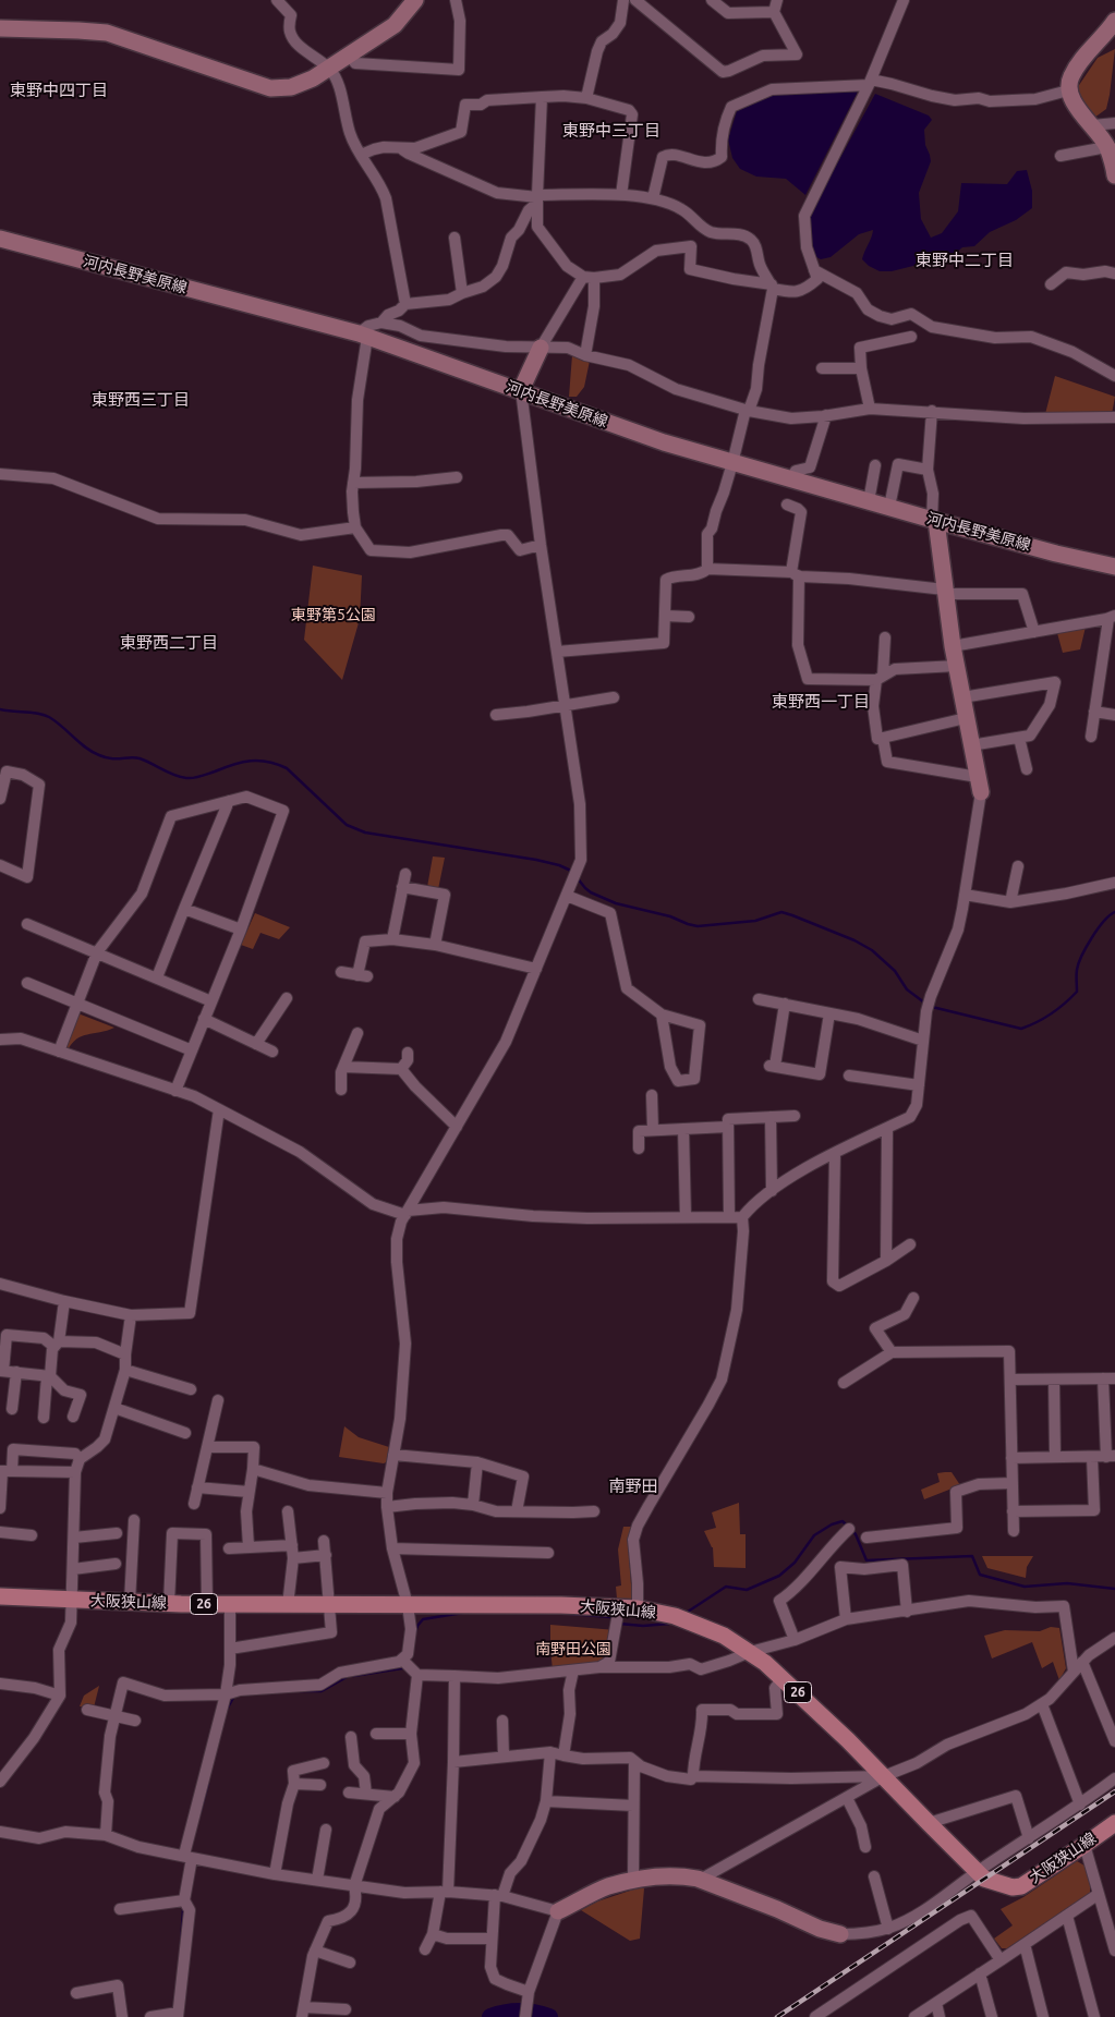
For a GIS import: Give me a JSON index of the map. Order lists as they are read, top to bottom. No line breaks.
{"streets":{"main road":["大阪狭山線","26"],"street":["河内長野美原線"]},"districts":["東野中四丁目","東野中三丁目","東野中二丁目","東野西三丁目","東野西二丁目","東野西一丁目","南野田"],"parks":["東野第5公園","南野田公園"]}
